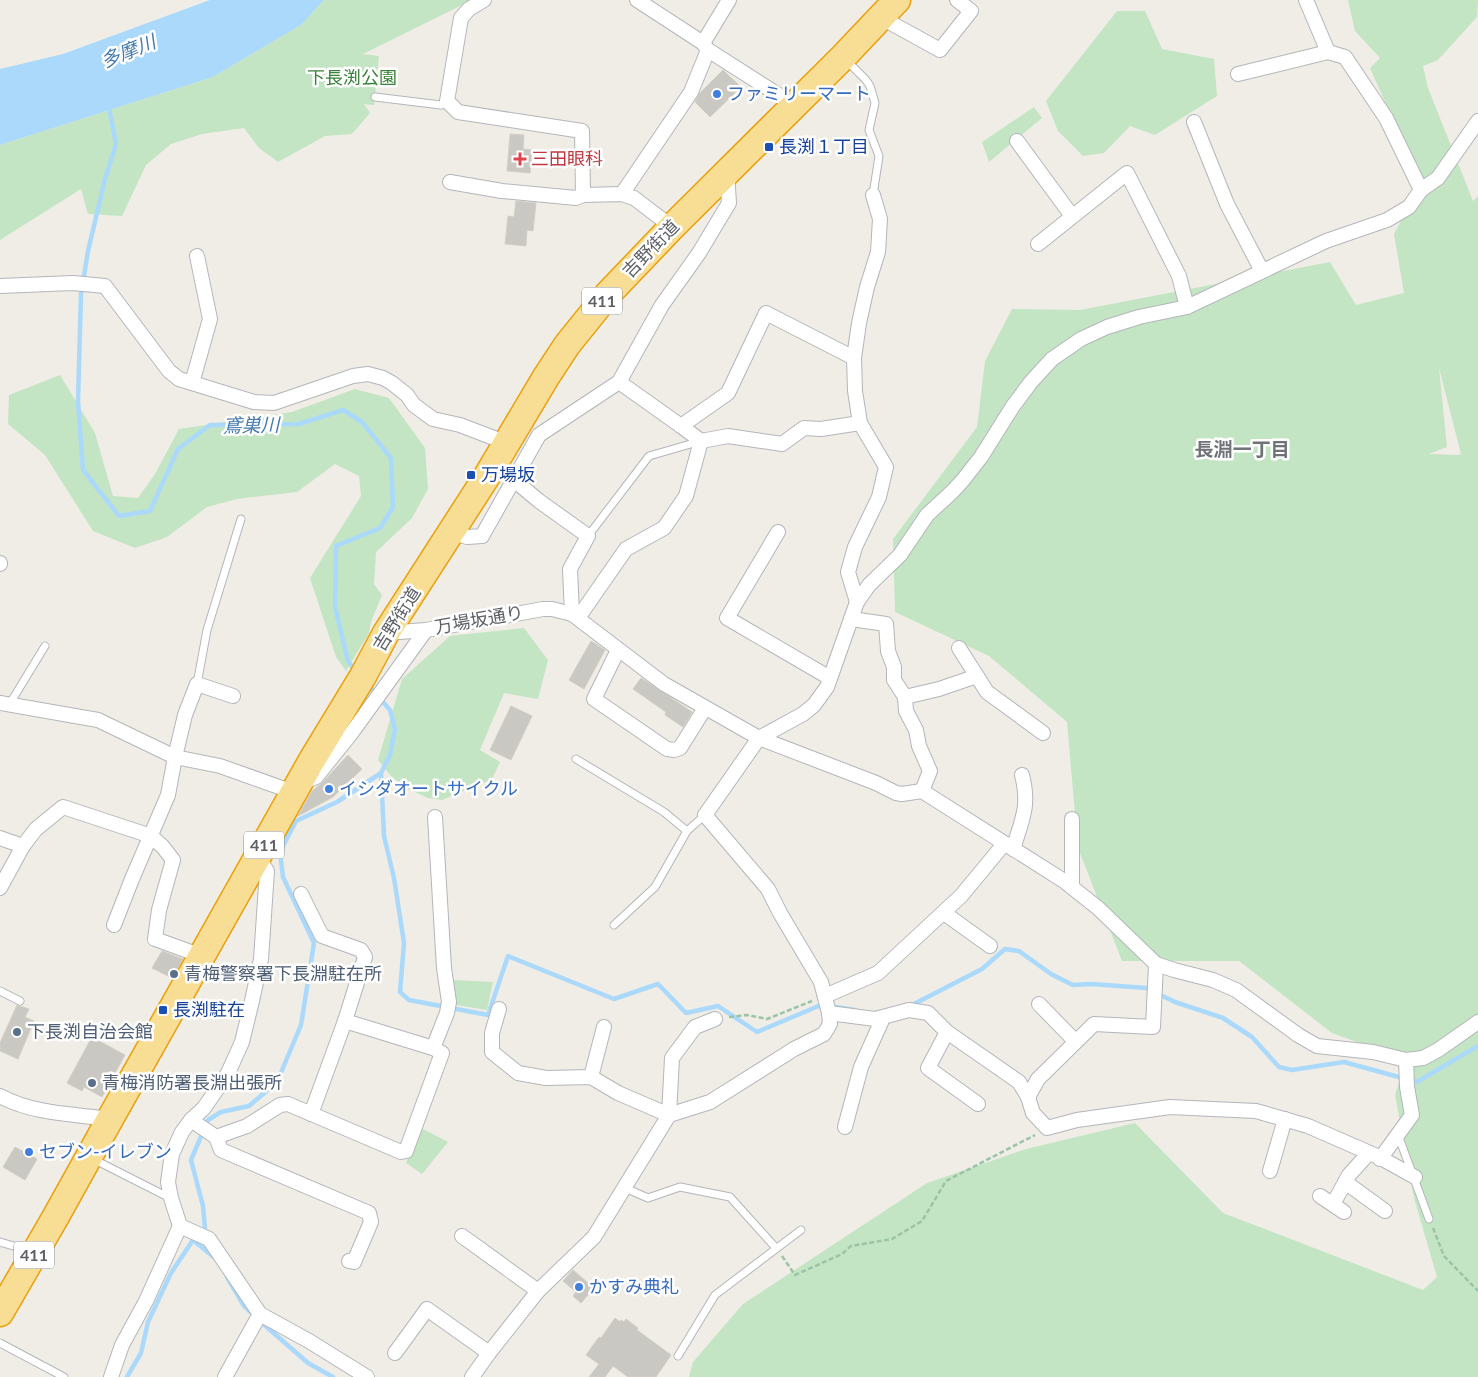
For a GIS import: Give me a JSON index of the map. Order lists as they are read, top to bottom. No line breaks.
{"streets":{"highway":["吉野街道","411"],"street":["万場坂通り"]},"crossings":[["吉野街道","万場坂通り"]],"districts":["長淵一丁目"],"water":["多摩川","鳶巣川"],"parks":["下長渕公園"],"places":{"other":["ファミリーマート","イシダオートサイクル","青梅警察署下長淵駐在所","下長渕自治会館","青梅消防署長淵出張所","セブン-イレブン","かすみ典礼"],"transit":["長渕１丁目","万場坂","長渕駐在"],"health":["三田眼科"]}}
